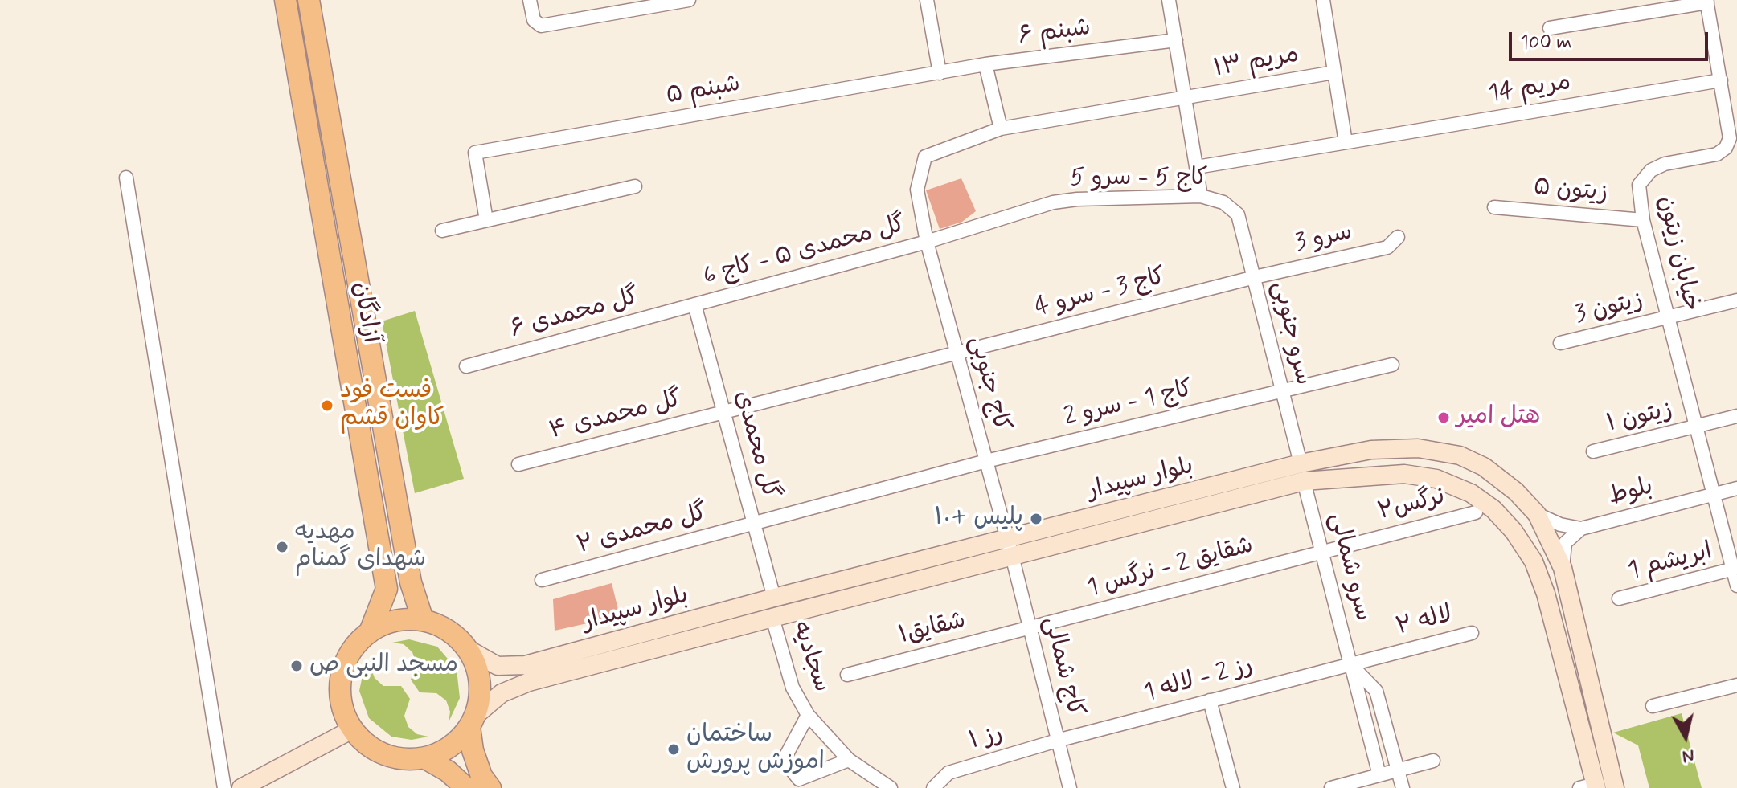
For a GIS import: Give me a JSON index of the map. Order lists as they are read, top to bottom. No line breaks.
{"streets":{"main road":["آزادگان"],"street":["شبنم ۶","مریم ۱۳","مریم 14","شبنم ۵","کاج 5 - سرو 5","زیتون ۵","سرو 3","گل محمدی ۵ - کاج 6","خیابان زیتون","کاج 3 - سرو 4","زیتون 3","گل محمدی ۶","سرو جنوبی","کاج جنوبی","کاج 1 - سرو 2","گل محمدی ۴","زیتون ۱","گل محمدی","بلوار سپیدار","بلوط","نرگس۲","گل محمدی ۲","ابریشم 1","سرو شمالی","شقایق 2 - نرگس 1","لاله ۲","شقایق۱","سجادیه","کاج شمالی","رز 2 - لاله 1","رز ۱"]},"crossings":[["شبنم ۶","شبنم ۵"],["مریم ۱۳","کاج جنوبی"],["مریم 14","خیابان زیتون"],["کاج 5 - سرو 5","گل محمدی ۵ - کاج 6"],["کاج 5 - سرو 5","سرو جنوبی"],["کاج 5 - سرو 5","کاج جنوبی"],["زیتون ۵","خیابان زیتون"],["سرو 3","کاج 3 - سرو 4"],["سرو 3","سرو جنوبی"],["گل محمدی ۵ - کاج 6","گل محمدی ۶"],["گل محمدی ۵ - کاج 6","کاج جنوبی"],["گل محمدی ۵ - کاج 6","گل محمدی"],["خیابان زیتون","زیتون 3"],["خیابان زیتون","زیتون ۱"],["خیابان زیتون","بلوط"],["خیابان زیتون","ابریشم 1"],["کاج 3 - سرو 4","سرو جنوبی"],["کاج 3 - سرو 4","کاج جنوبی"],["کاج 3 - سرو 4","گل محمدی ۴"],["کاج 3 - سرو 4","گل محمدی"],["آزادگان","بلوار سپیدار"],["گل محمدی ۶","گل محمدی"],["سرو جنوبی","کاج 1 - سرو 2"],["سرو جنوبی","بلوار سپیدار"],["سرو جنوبی","سرو شمالی"],["کاج جنوبی","کاج 1 - سرو 2"],["کاج جنوبی","بلوار سپیدار"],["کاج جنوبی","کاج شمالی"],["کاج 1 - سرو 2","گل محمدی"],["کاج 1 - سرو 2","گل محمدی ۲"],["گل محمدی ۴","گل محمدی"],["گل محمدی","بلوار سپیدار"],["گل محمدی","گل محمدی ۲"],["بلوار سپیدار","بلوط"],["بلوار سپیدار","سرو شمالی"],["بلوار سپیدار","سجادیه"],["بلوار سپیدار","کاج شمالی"],["نرگس۲","سرو شمالی"],["نرگس۲","شقایق 2 - نرگس 1"],["سرو شمالی","شقایق 2 - نرگس 1"],["سرو شمالی","لاله ۲"],["سرو شمالی","رز 2 - لاله 1"],["شقایق 2 - نرگس 1","شقایق۱"],["شقایق 2 - نرگس 1","کاج شمالی"],["لاله ۲","رز 2 - لاله 1"],["شقایق۱","کاج شمالی"],["کاج شمالی","رز 2 - لاله 1"],["کاج شمالی","رز ۱"],["رز 2 - لاله 1","رز ۱"]],"places":["فست فود كاوان قشم","هتل امیر","پلیس +۱۰","مهدیه شهدای گمنام","مسجد النبی ص","ساختمان اموزش پرورش"],"scale_bar":"100 m","north":"bottom"}
